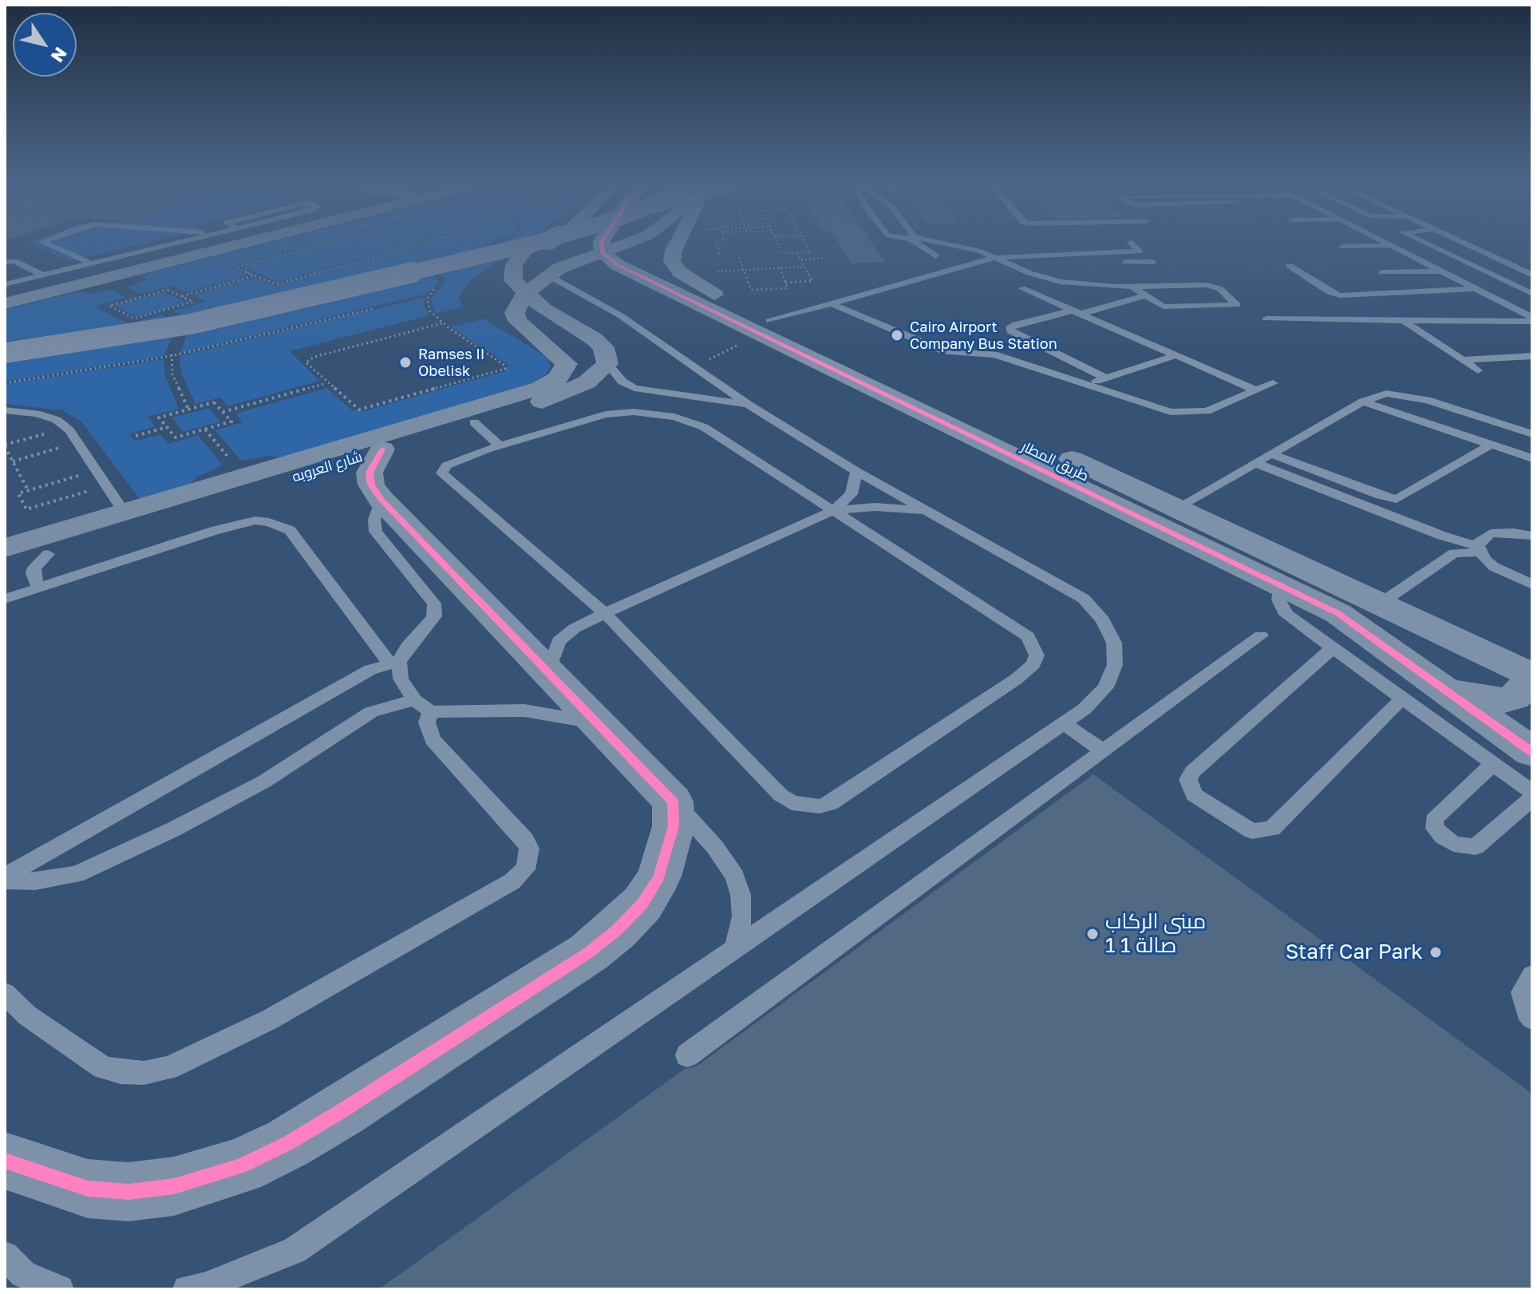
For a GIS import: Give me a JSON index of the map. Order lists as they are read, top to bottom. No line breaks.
{"streets":{"main road":["شارع العروبه"],"street":["طريق المطار"]},"places":["Cairo Airport Company Bus Station","Ramses II Obelisk","مبنى الركاب 1 صالة 1","Staff Car Park"],"north":"bottom right"}
